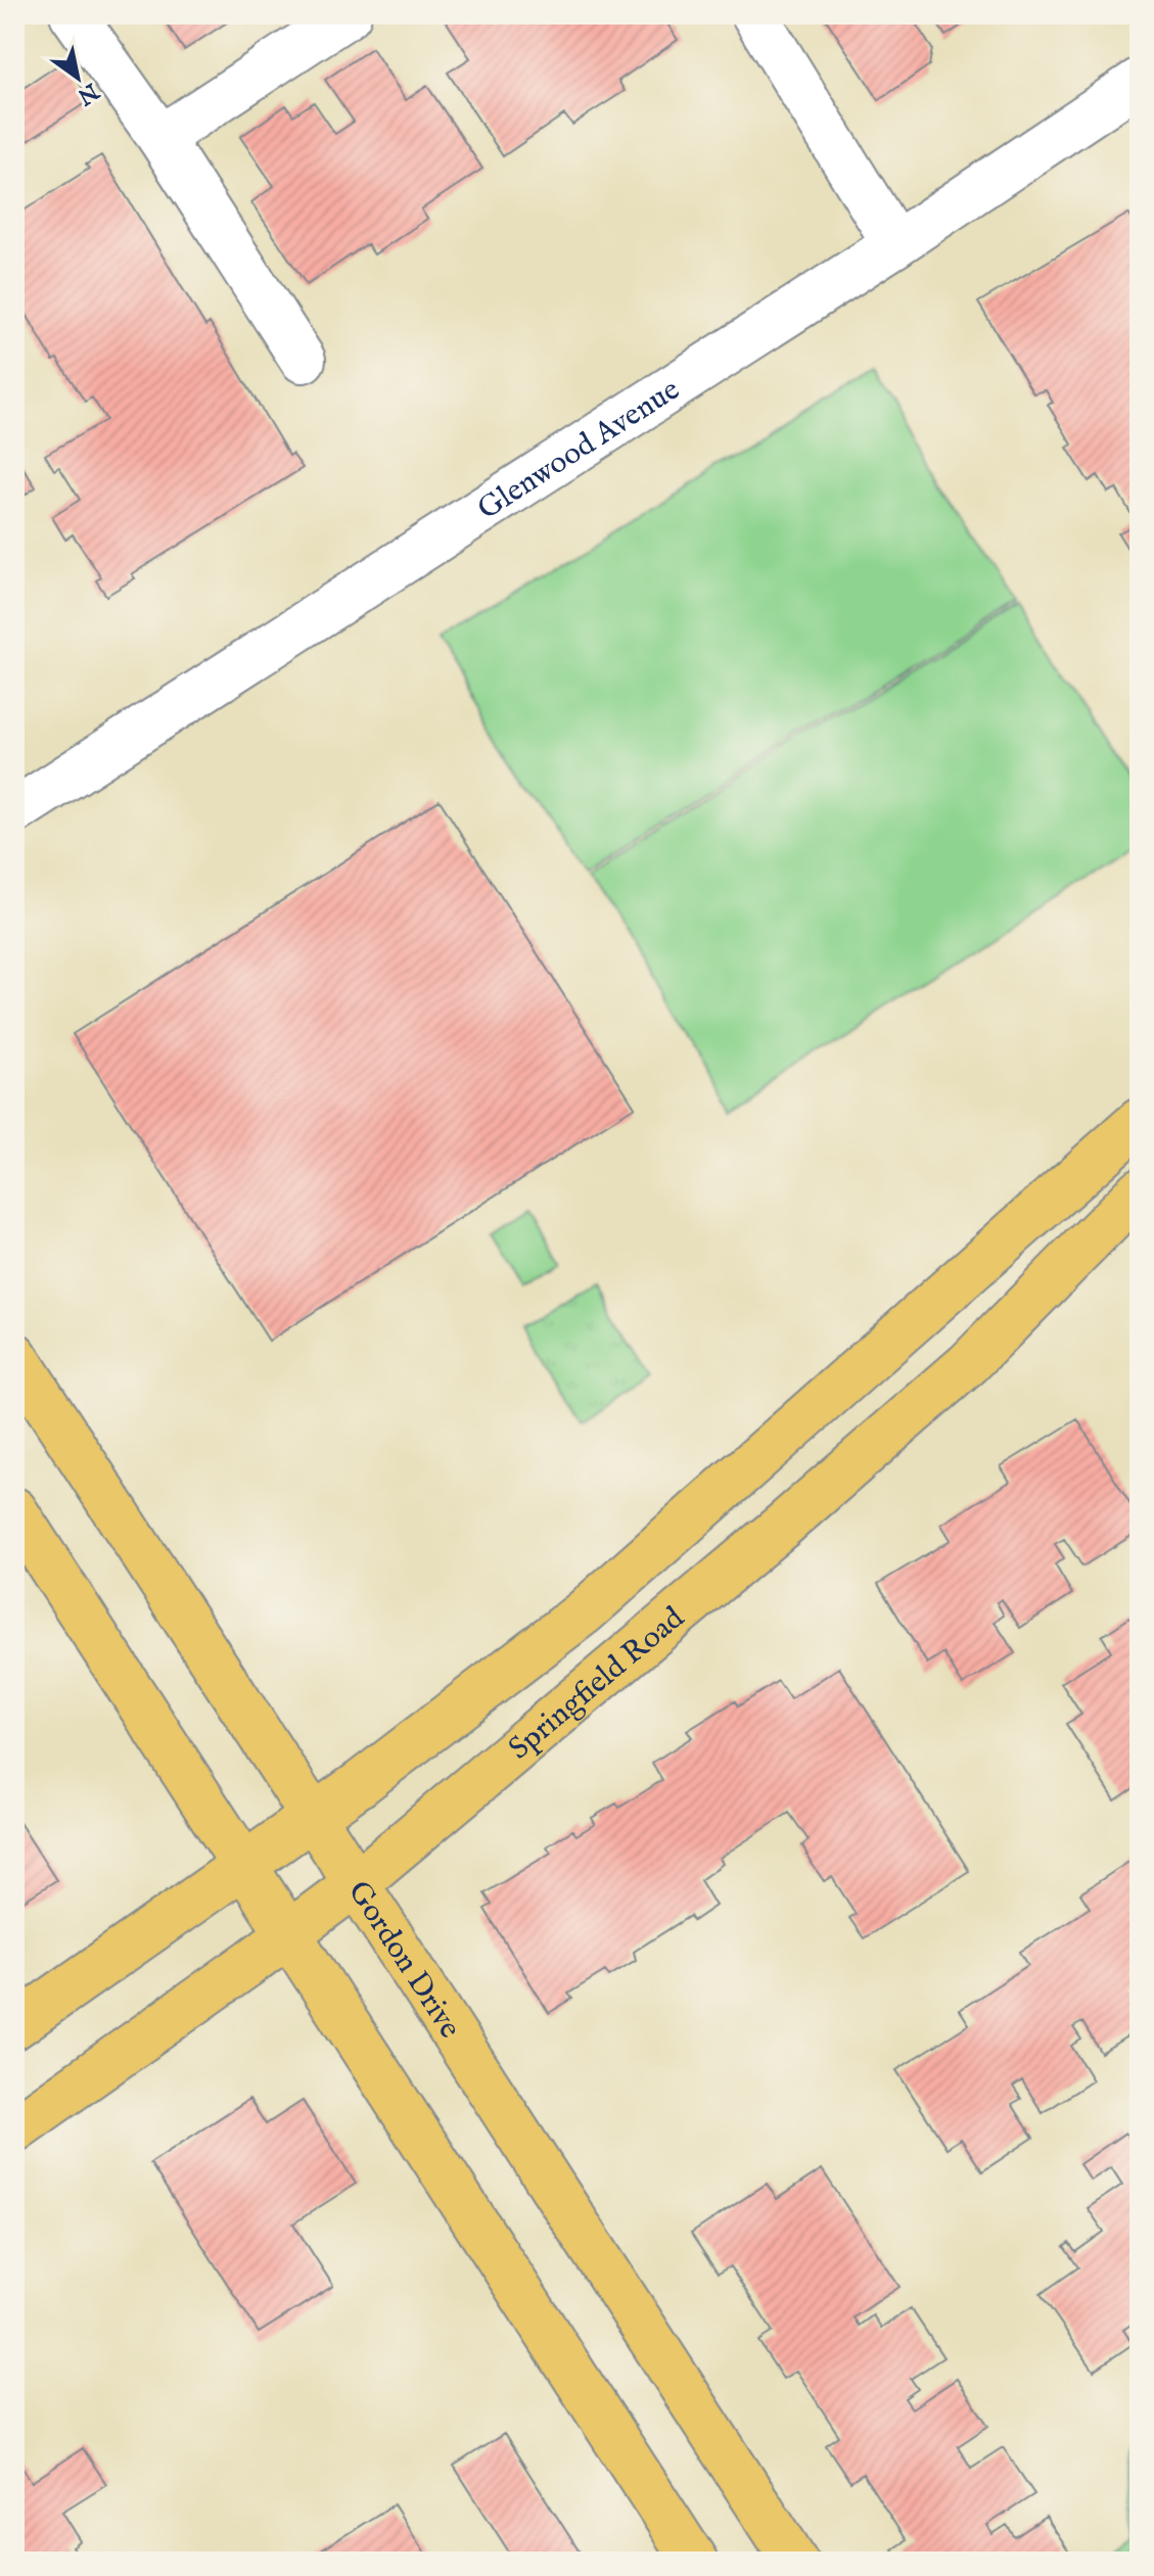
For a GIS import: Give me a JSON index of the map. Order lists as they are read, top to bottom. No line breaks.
{"streets":{"main road":["Springfield Road","Gordon Drive"],"street":["Glenwood Avenue"]},"crossings":[["Springfield Road","Gordon Drive"]],"north":"bottom right"}
